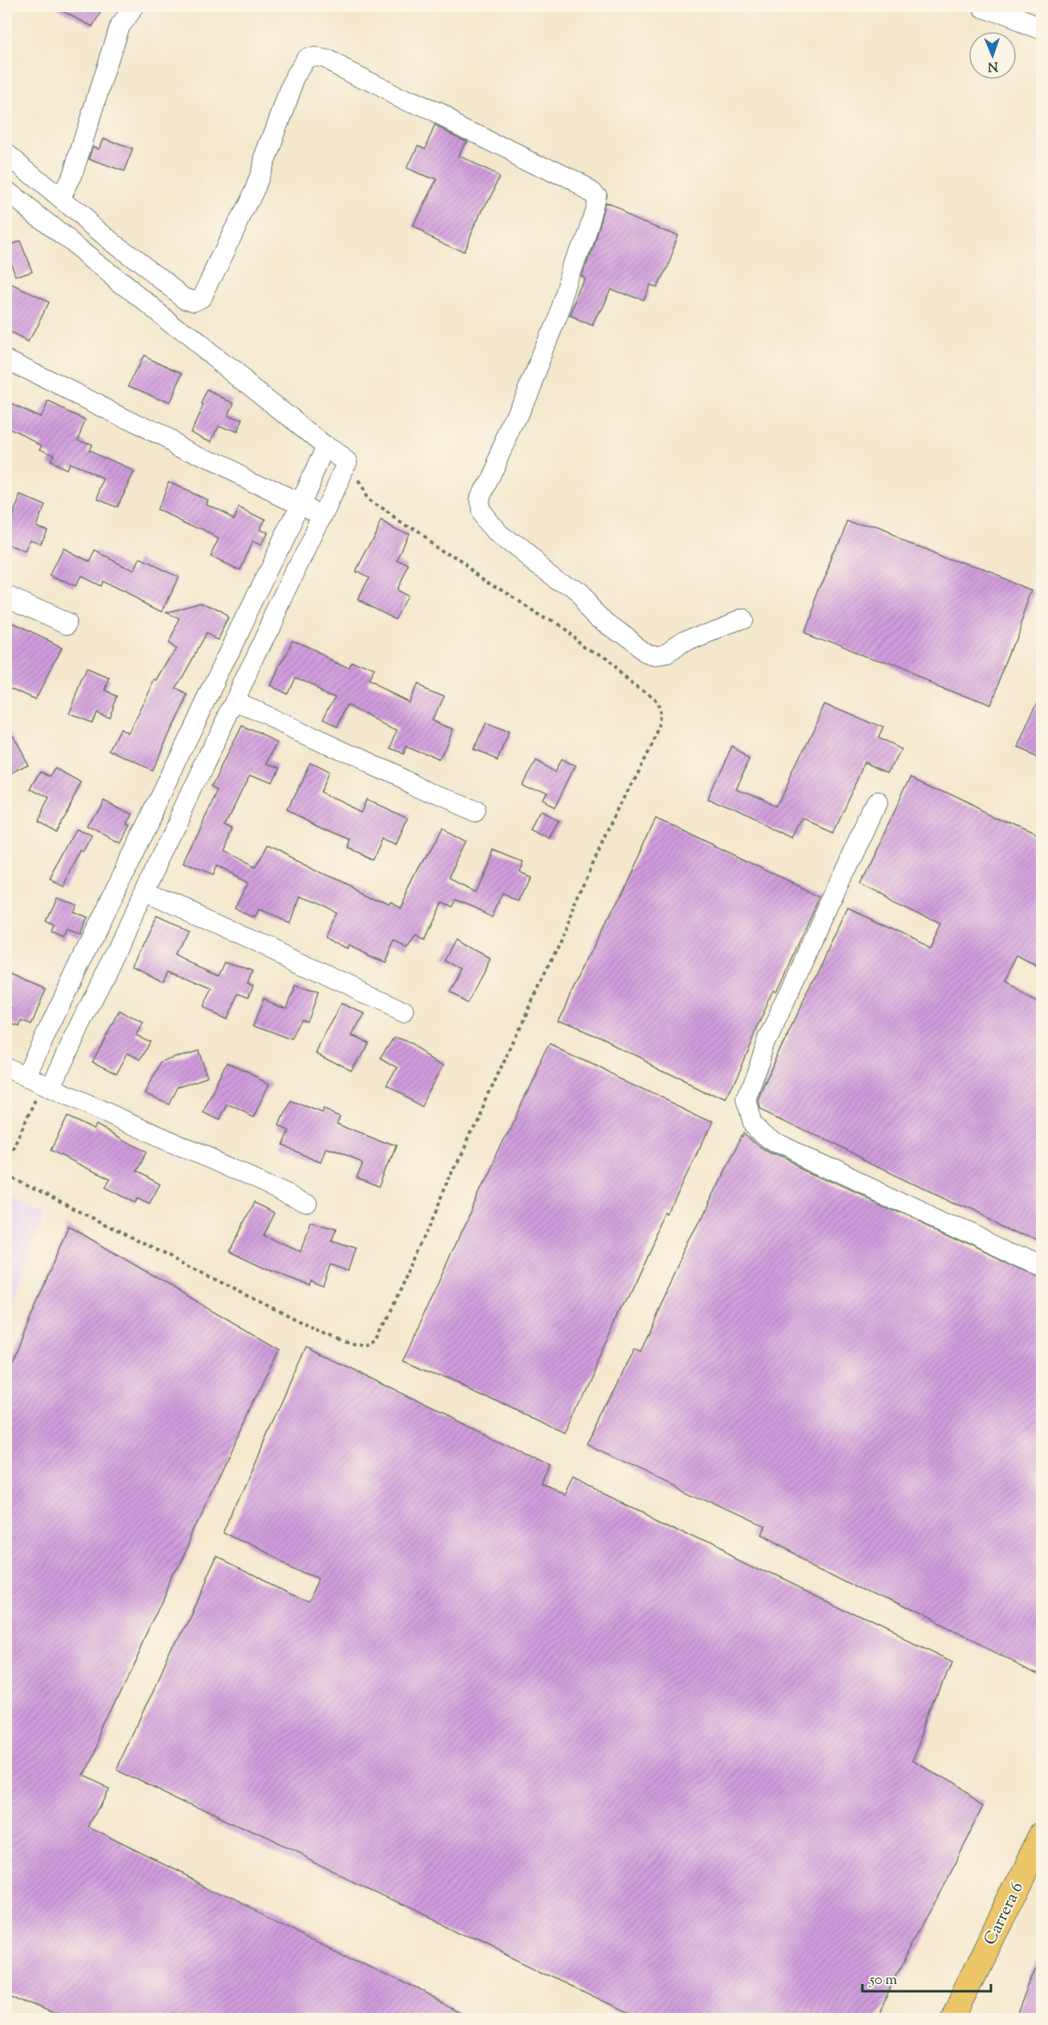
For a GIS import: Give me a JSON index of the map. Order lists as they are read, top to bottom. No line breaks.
{"streets":{"main road":["Carrera 6"]},"scale_bar":"50 m","north":"bottom"}
